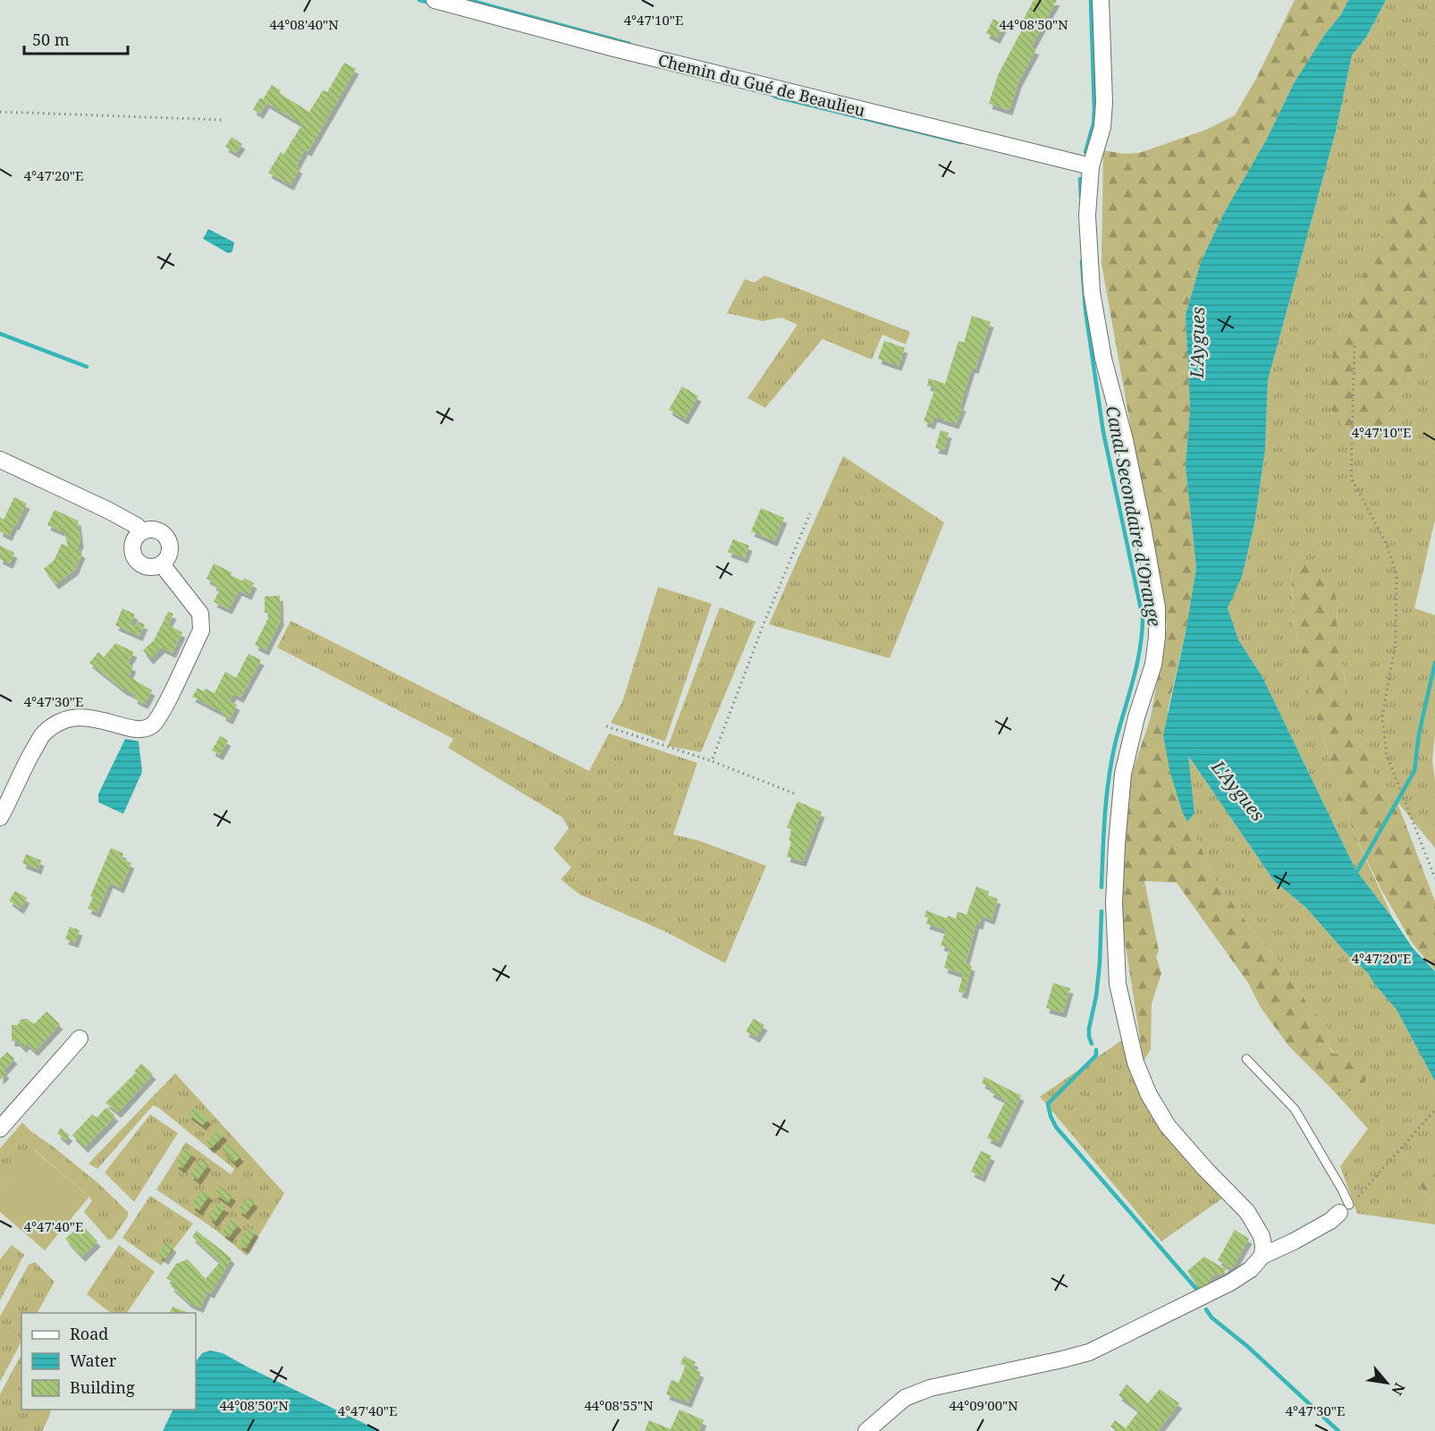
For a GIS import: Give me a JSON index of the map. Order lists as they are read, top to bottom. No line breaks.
{"streets":{"street":["Chemin du Gué de Beaulieu"]},"water":["L'Aygues","Canal Secondaire d'Orange"],"legend":["Road","Water","Building"],"scale_bar":"50 m","north":"bottom right","coordinates":["4°47'10\"E","44°08'40\"N","44°08'50\"N","4°47'20\"E","4°47'30\"E","4°47'40\"E","44°08'55\"N","44°09'00\"N"]}
